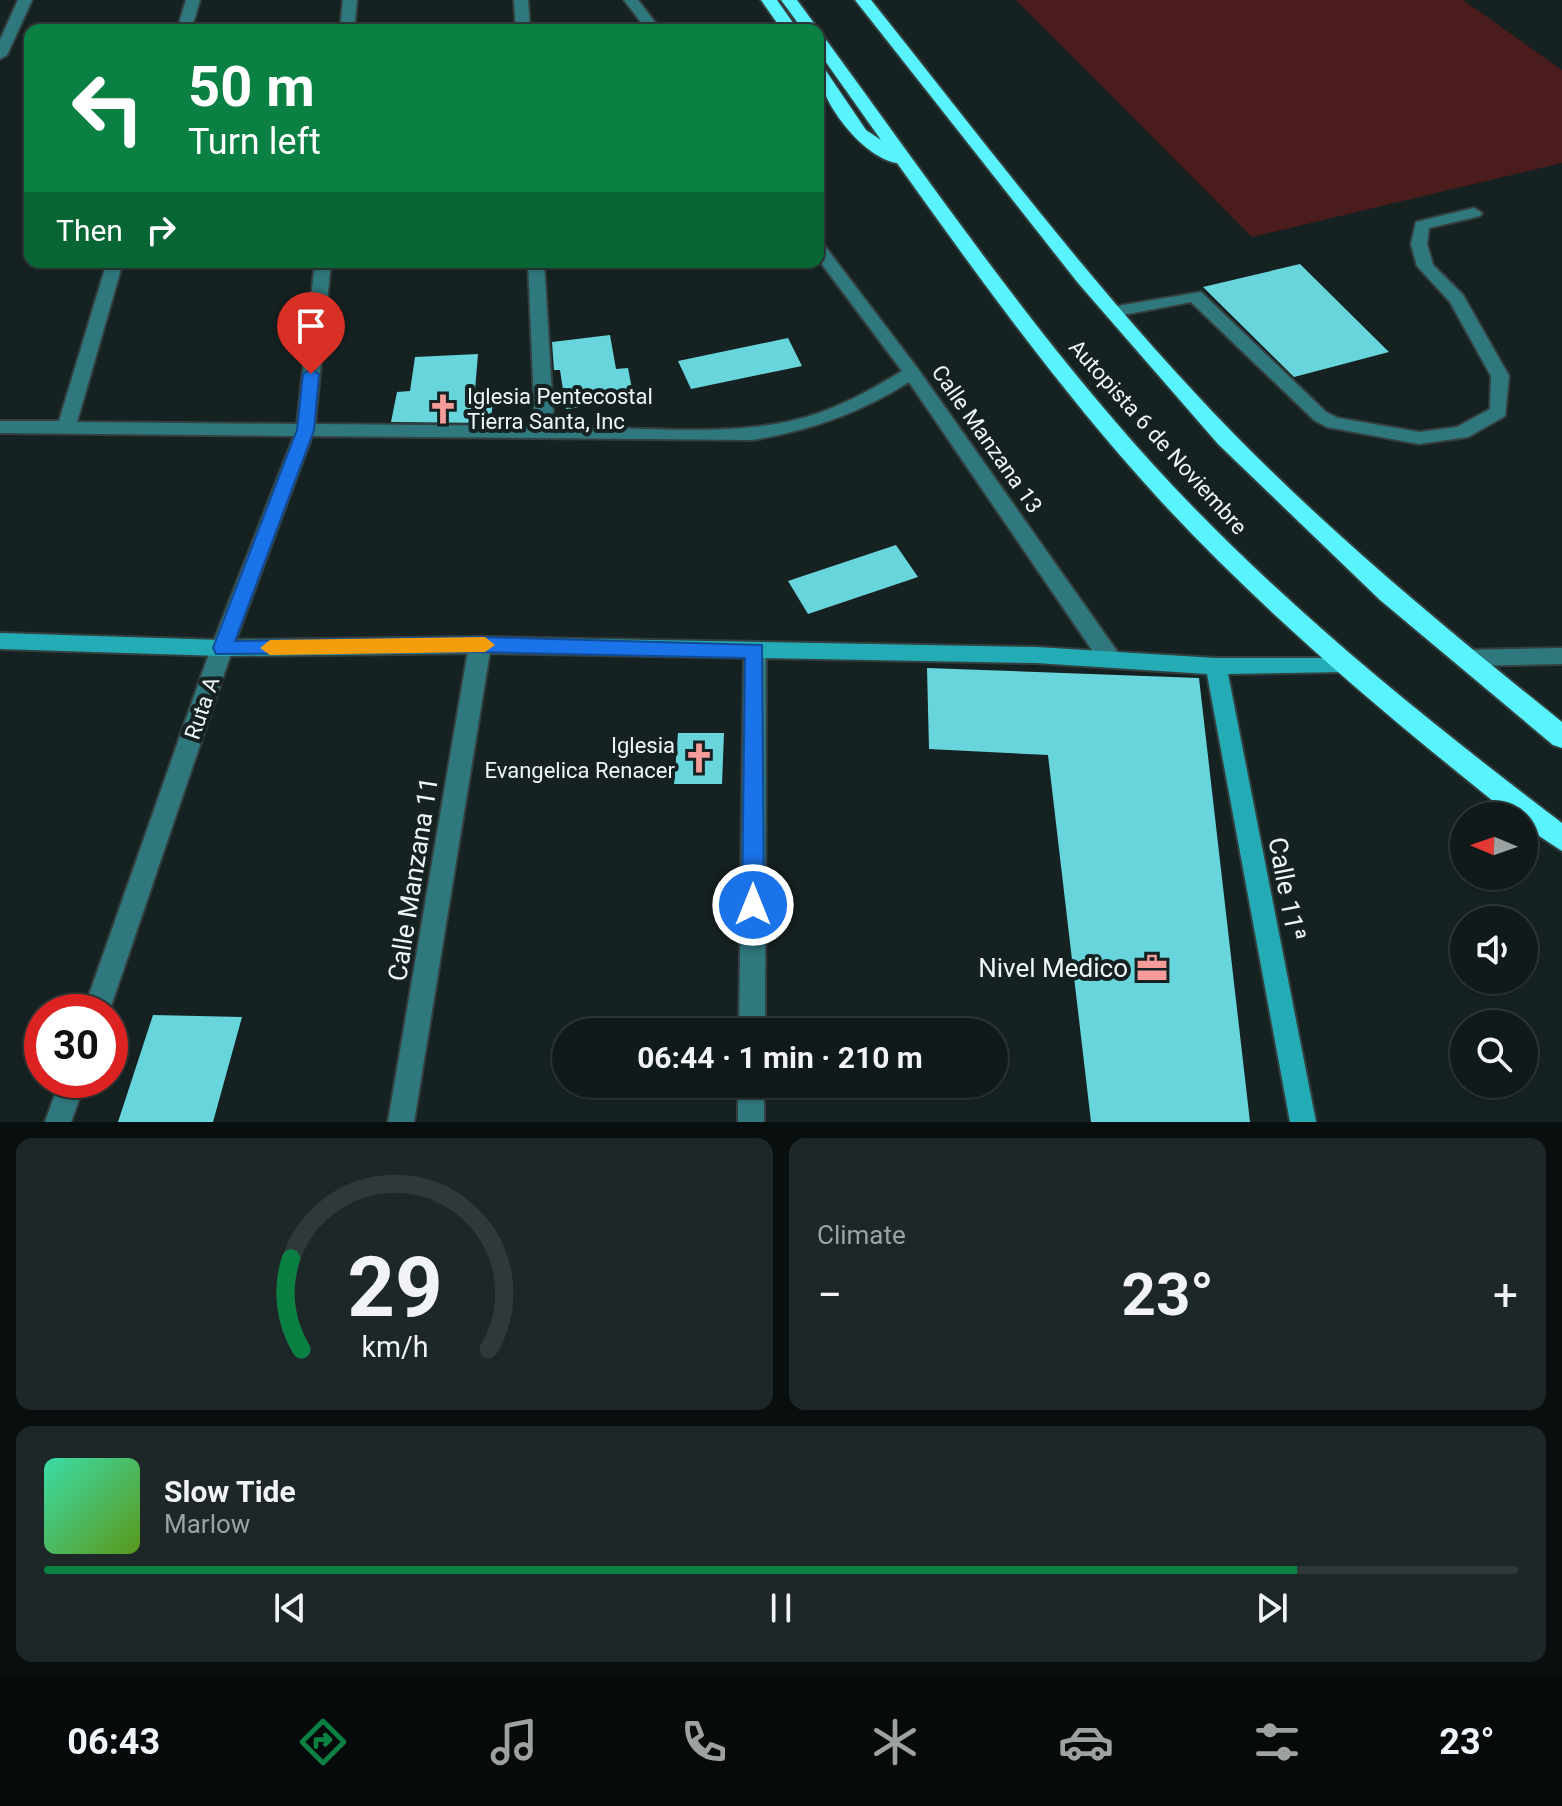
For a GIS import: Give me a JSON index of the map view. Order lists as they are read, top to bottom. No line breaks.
{"streets":{"highway":["Autopista 6 de Noviembre"],"main road":["Calle 11ª"],"street":["Calle Manzana 13","Ruta A","Calle Manzana 11"]},"places":{"church":["Iglesia Pentecostal Tierra Santa, Inc","Iglesia Evangelica Renacer"],"office":["Nivel Medico"]},"north":"left","page":{"turn":["50 m","Turn left"],"then":"Then","limit":"30","trip":"06:44 · 1 min · 210 m","tile":"Climate","heat":["−","23°","+"],"song":["Slow Tide","Marlow"],"tabs":["06:43","23°"],"gauge":["29","km/h"]}}
